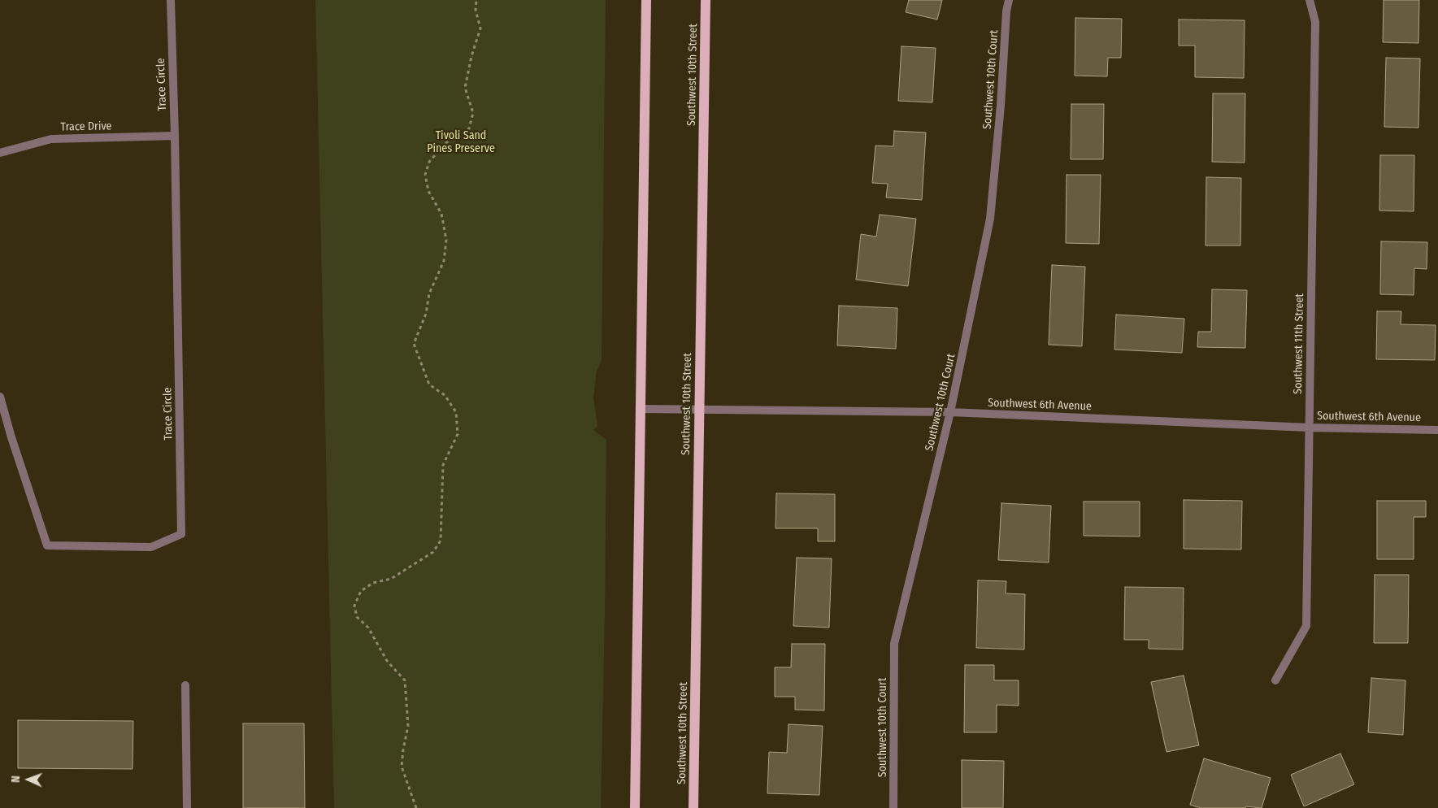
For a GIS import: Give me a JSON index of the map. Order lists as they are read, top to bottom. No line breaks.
{"streets":{"main road":["Southwest 10th Street"],"street":["Southwest 10th Court","Trace Circle","Trace Drive","Southwest 11th Street","Southwest 6th Avenue"]},"crossings":[["Southwest 10th Street","Southwest 6th Avenue"],["Southwest 10th Court","Southwest 6th Avenue"],["Trace Circle","Trace Drive"],["Southwest 11th Street","Southwest 6th Avenue"]],"parks":["Tivoli Sand Pines Preserve"],"north":"left"}
